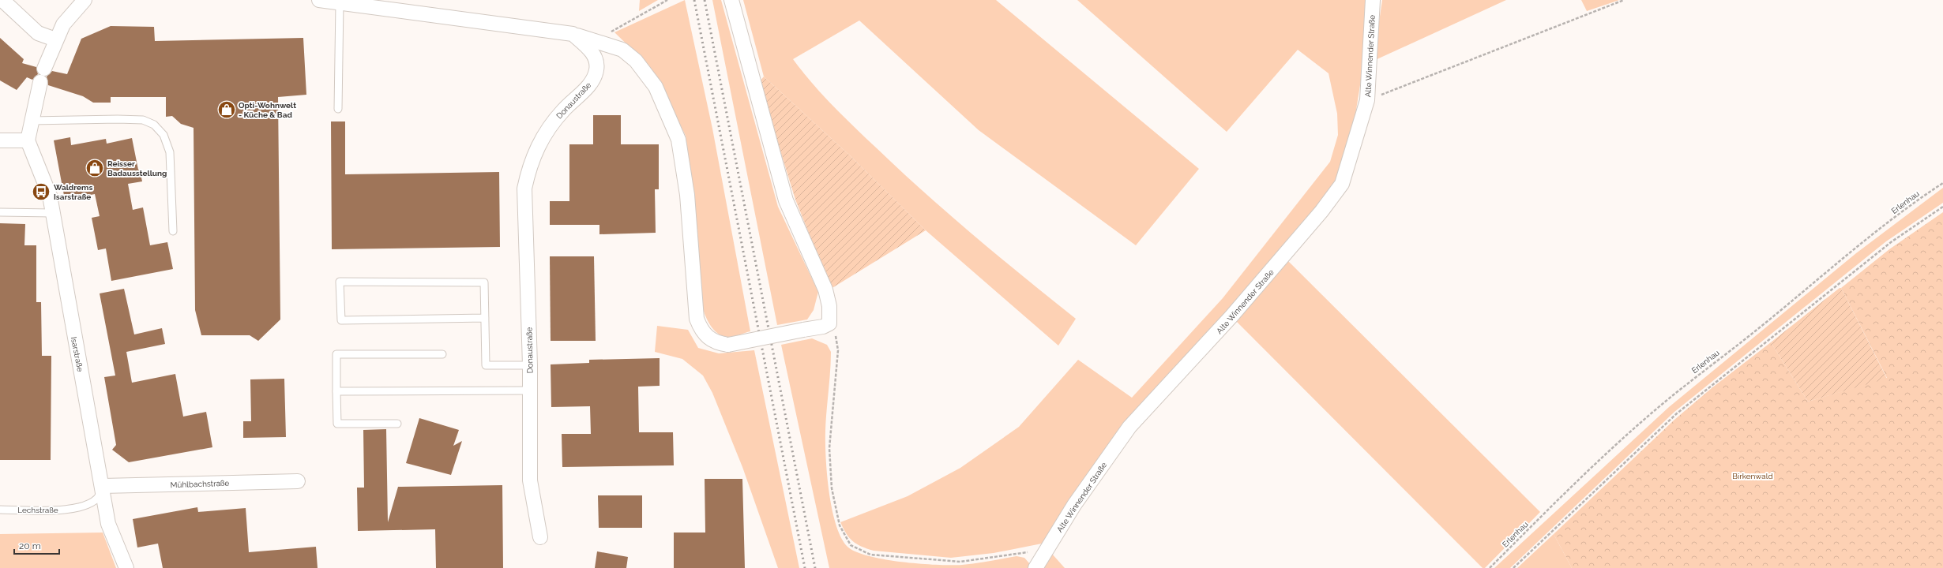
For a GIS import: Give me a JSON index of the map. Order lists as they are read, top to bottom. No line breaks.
{"streets":{"street":["Alte Winnender Straße","Donaustraße","Isarstraße","Mühlbachstraße"],"lane":["Lechstraße"],"path":["Erlenhau"]},"crossings":[["Isarstraße","Mühlbachstraße"],["Isarstraße","Lechstraße"],["Mühlbachstraße","Lechstraße"]],"parks":["Birkenwald"],"places":{"shop":["Opti-Wohnwelt - Küche & Bad","Reisser Badausstellung"],"bus stop":["Waldrems Isarstraße"]},"scale_bar":"20 m"}
